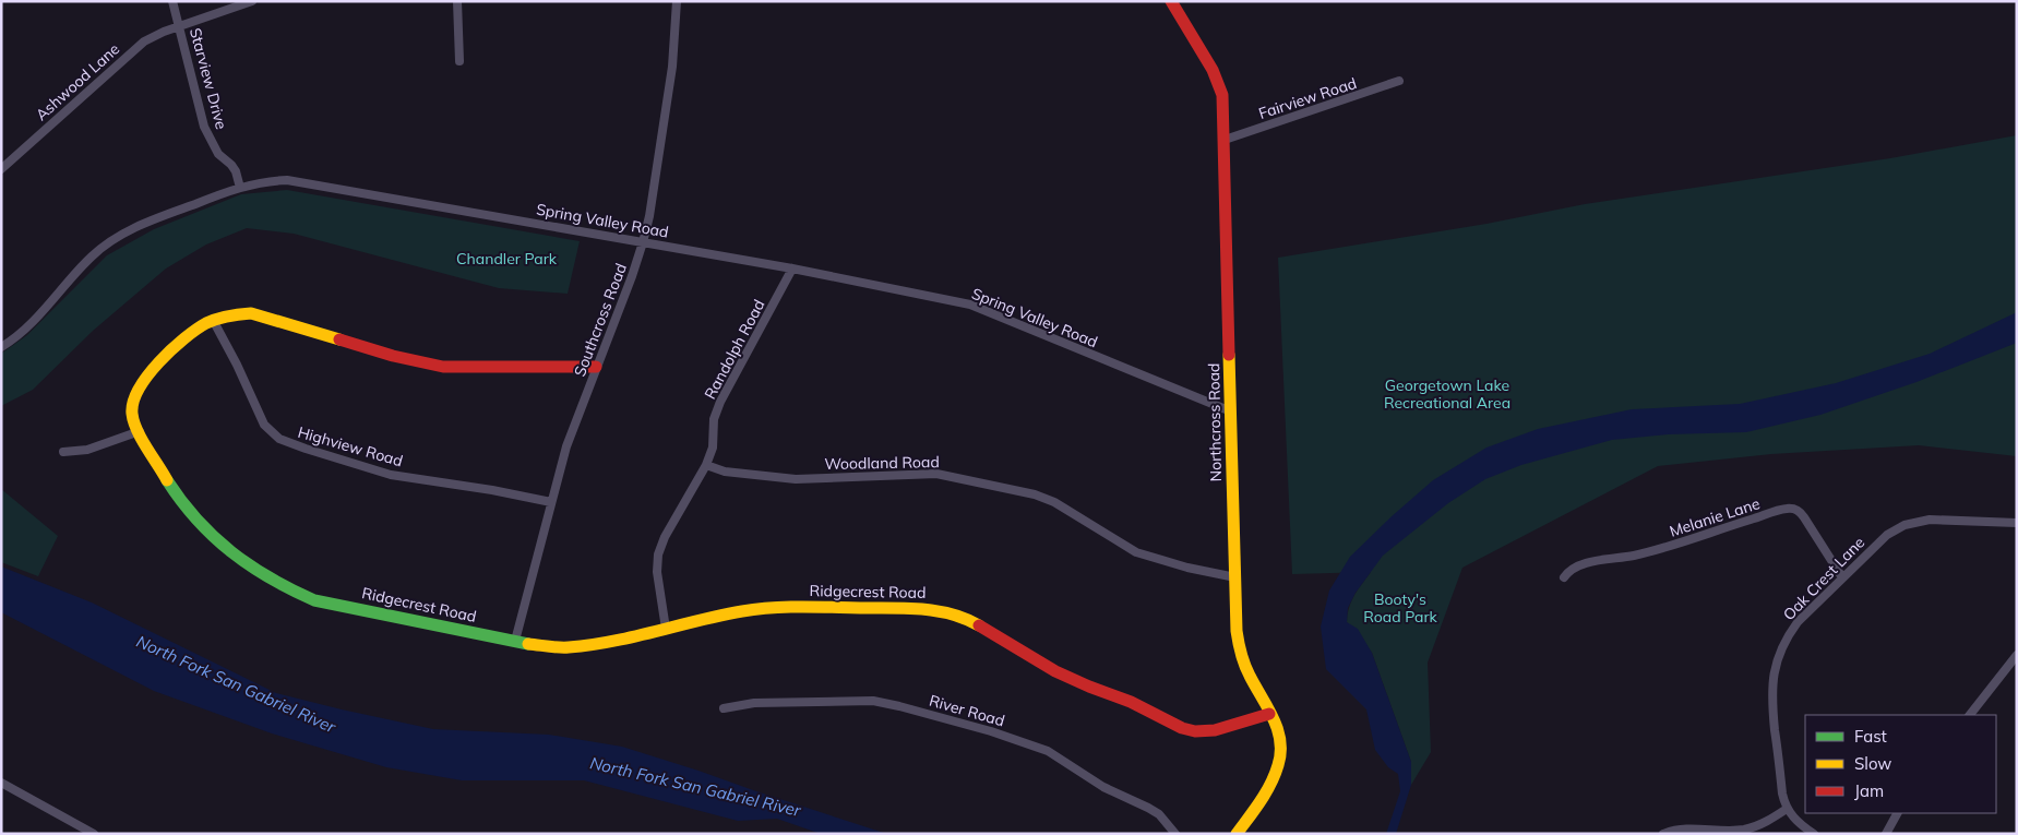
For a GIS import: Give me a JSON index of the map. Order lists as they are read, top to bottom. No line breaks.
{"streets":{"street":["Starview Drive","Ashwood Lane","Fairview Road","Spring Valley Road","Southcross Road","Randolph Road","Northcross Road","Highview Road","Woodland Road","Melanie Lane","Oak Crest Lane","Ridgecrest Road","River Road"]},"crossings":[["Starview Drive","Ashwood Lane"],["Starview Drive","Spring Valley Road"],["Fairview Road","Northcross Road"],["Spring Valley Road","Southcross Road"],["Spring Valley Road","Randolph Road"],["Spring Valley Road","Northcross Road"],["Southcross Road","Highview Road"],["Southcross Road","Ridgecrest Road"],["Randolph Road","Woodland Road"],["Randolph Road","Ridgecrest Road"],["Northcross Road","Woodland Road"],["Northcross Road","Ridgecrest Road"],["Highview Road","Ridgecrest Road"],["Melanie Lane","Oak Crest Lane"]],"water":["North Fork San Gabriel River"],"parks":["Chandler Park","Georgetown Lake Recreational Area","Booty's Road Park"],"legend":["Fast","Slow","Jam"]}
